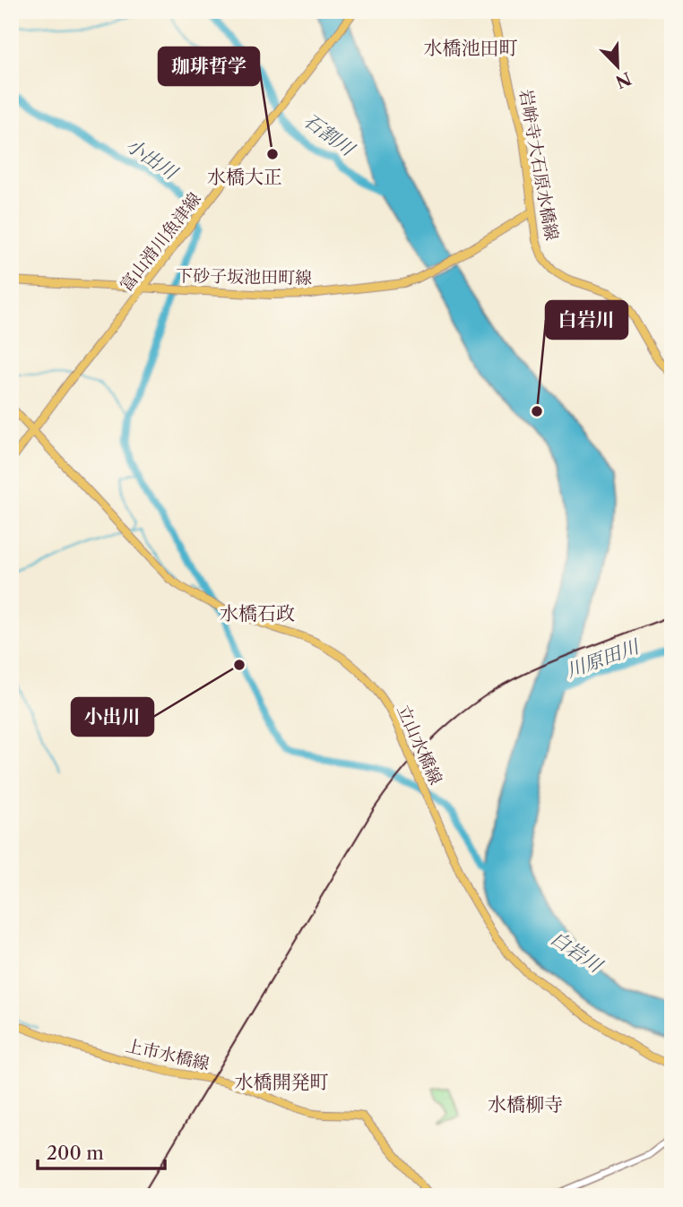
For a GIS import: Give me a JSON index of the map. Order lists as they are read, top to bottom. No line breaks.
{"streets":{"main road":["岩峅寺大石原水橋線","富山滑川魚津線","下砂子坂池田町線","立山水橋線","上市水橋線"]},"crossings":[["岩峅寺大石原水橋線","下砂子坂池田町線"],["富山滑川魚津線","下砂子坂池田町線"],["富山滑川魚津線","立山水橋線"]],"districts":["水橋池田町","水橋大正","水橋石政","水橋開発町","水橋柳寺"],"water":["石割川","小出川","川原田川","白岩川"],"places":["珈琲哲学","白岩川","小出川"],"scale_bar":"200 m","north":"bottom right"}
